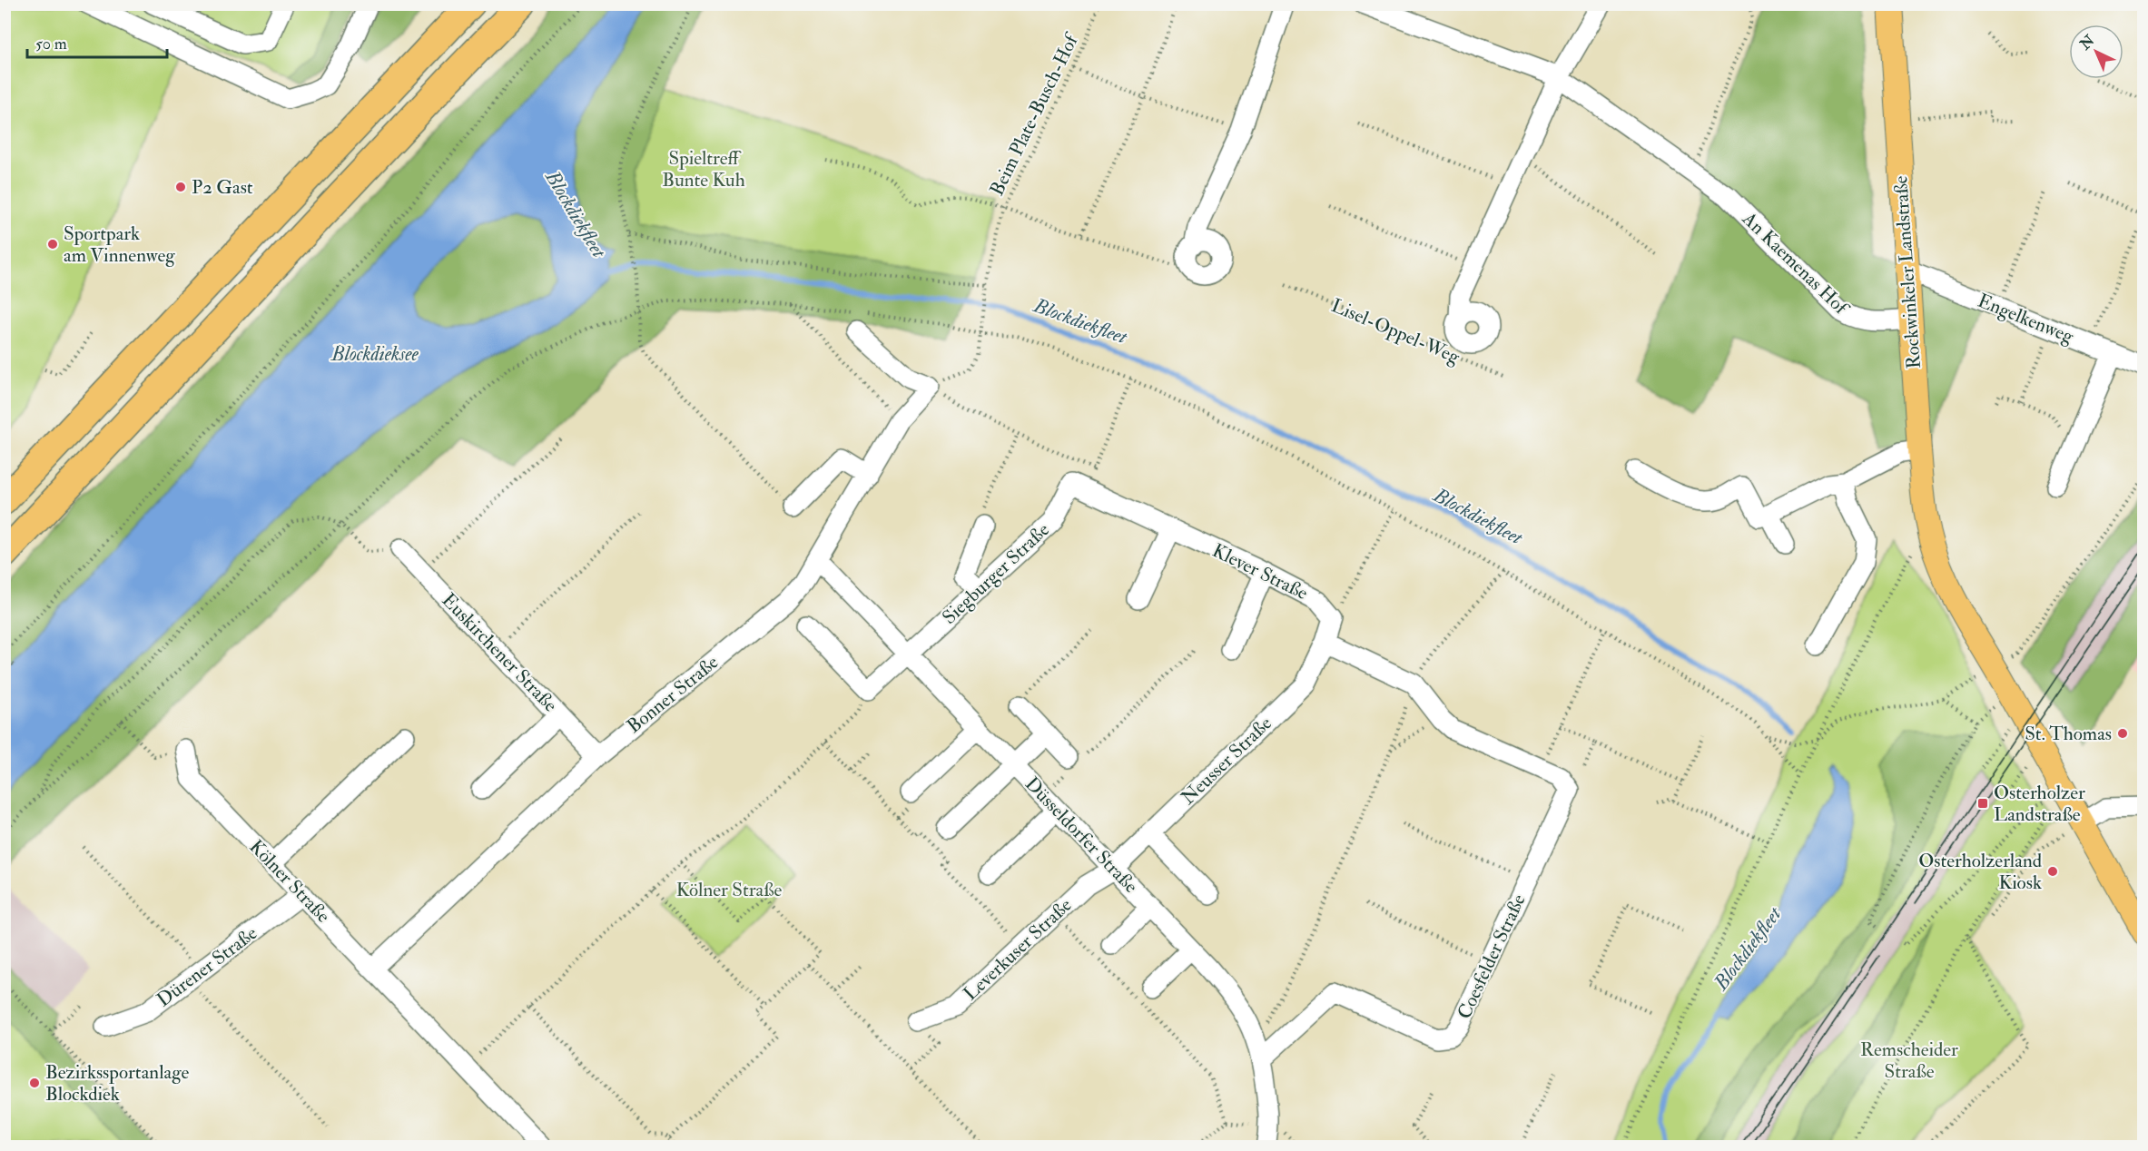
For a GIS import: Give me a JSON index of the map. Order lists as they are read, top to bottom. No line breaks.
{"streets":{"main road":["Rockwinkeler Landstraße"],"street":["An Kaemenas Hof","Engelkenweg","Lisel-Oppel-Weg","Klever Straße","Siegburger Straße","Euskirchener Straße","Bonner Straße","Neusser Straße","Düsseldorfer Straße","Kölner Straße","Leverkuser Straße","Coesfelder Straße","Dürener Straße"],"path":["Beim Plate-Busch-Hof"]},"crossings":[["An Kaemenas Hof","Rockwinkeler Landstraße"],["An Kaemenas Hof","Lisel-Oppel-Weg"],["Rockwinkeler Landstraße","Engelkenweg"],["Klever Straße","Siegburger Straße"],["Siegburger Straße","Düsseldorfer Straße"],["Euskirchener Straße","Bonner Straße"],["Bonner Straße","Düsseldorfer Straße"],["Bonner Straße","Kölner Straße"],["Neusser Straße","Düsseldorfer Straße"],["Neusser Straße","Leverkuser Straße"],["Düsseldorfer Straße","Leverkuser Straße"],["Düsseldorfer Straße","Coesfelder Straße"],["Kölner Straße","Dürener Straße"]],"water":["Blockdiekfleet","Blockdieksee"],"parks":["Spieltreff Bunte Kuh","Kölner Straße","Remscheider Straße"],"places":{"other":["P2 Gast","Sportpark am Vinnenweg","St. Thomas","Osterholzerland Kiosk","Bezirkssportanlage Blockdiek"],"transit":["Osterholzer Landstraße"]},"scale_bar":"50 m","north":"top left"}
